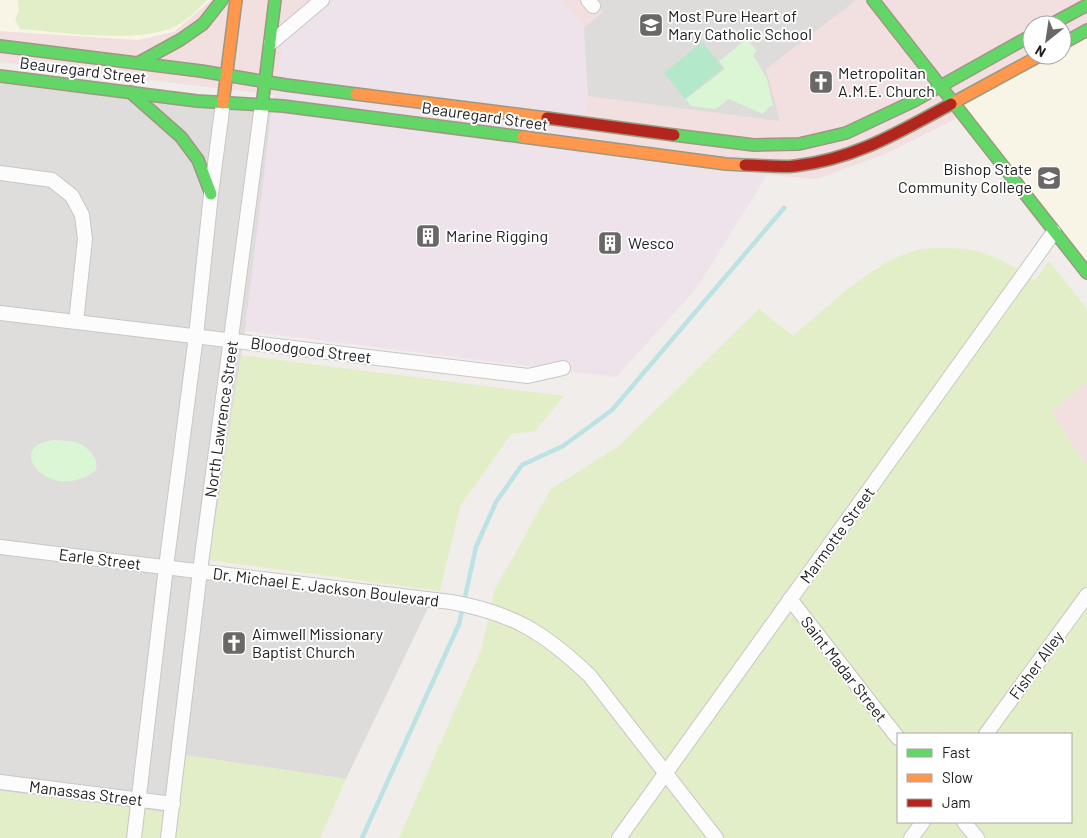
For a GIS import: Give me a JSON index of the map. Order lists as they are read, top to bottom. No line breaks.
{"streets":{"main road":["Beauregard Street","North Lawrence Street"],"street":["Bloodgood Street","Marmotte Street","Earle Street","Dr. Michael E. Jackson Boulevard","Fisher Alley","Saint Madar Street","Manassas Street"]},"crossings":[["Beauregard Street","North Lawrence Street"],["Bloodgood Street","North Lawrence Street"],["North Lawrence Street","Earle Street"],["North Lawrence Street","Dr. Michael E. Jackson Boulevard"],["North Lawrence Street","Manassas Street"],["Marmotte Street","Dr. Michael E. Jackson Boulevard"],["Marmotte Street","Saint Madar Street"],["Earle Street","Dr. Michael E. Jackson Boulevard"]],"places":{"school or university":["Most Pure Heart of Mary Catholic School","Bishop State Community College"],"church":["Metropolitan A.M.E. Church","Aimwell Missionary Baptist Church"],"building":["Marine Rigging","Wesco"]},"legend":["Fast","Slow","Jam"],"north":"bottom left"}
